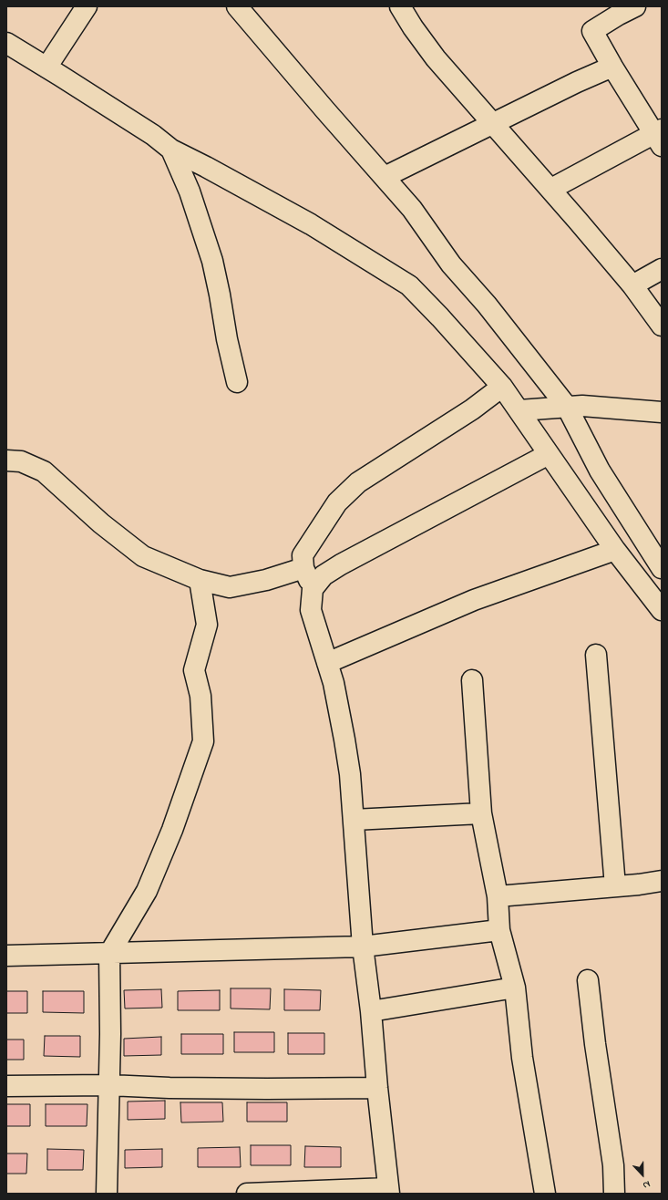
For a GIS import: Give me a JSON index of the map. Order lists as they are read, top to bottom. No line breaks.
{"north":"bottom"}
